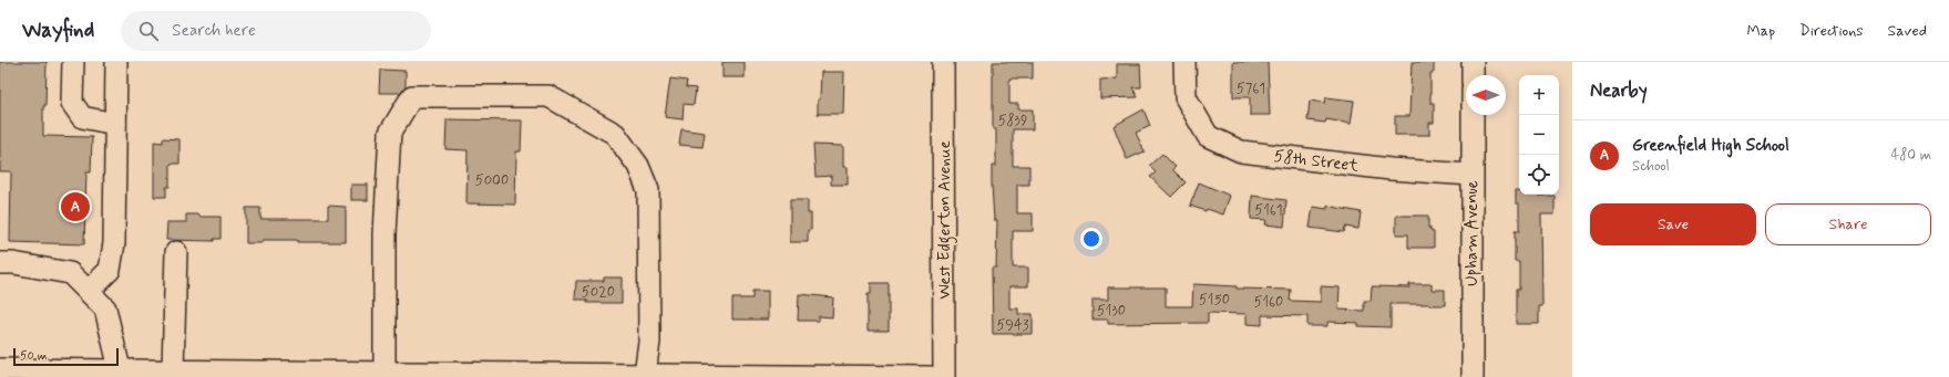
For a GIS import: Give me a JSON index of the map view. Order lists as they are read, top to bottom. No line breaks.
{"streets":{"street":["58th Street","West Edgerton Avenue","Upham Avenue"]},"crossings":[["58th Street","Upham Avenue"]],"house_numbers":["5761","5839","5000","5161","5020","5150","5160","5130","5943"],"scale_bar":"50 m","north":"left","page":{"header":"Wayfind","search":"Search here","nav":["Map","Directions","Saved"],"heading":"Nearby","map_buttons":["+","−"],"list":[{"mark":"A","name":"Greenfield High School","note":"School","value":"480 m"}],"pins":"A","buttons":["Save","Share"],"scale":"50 m"}}
